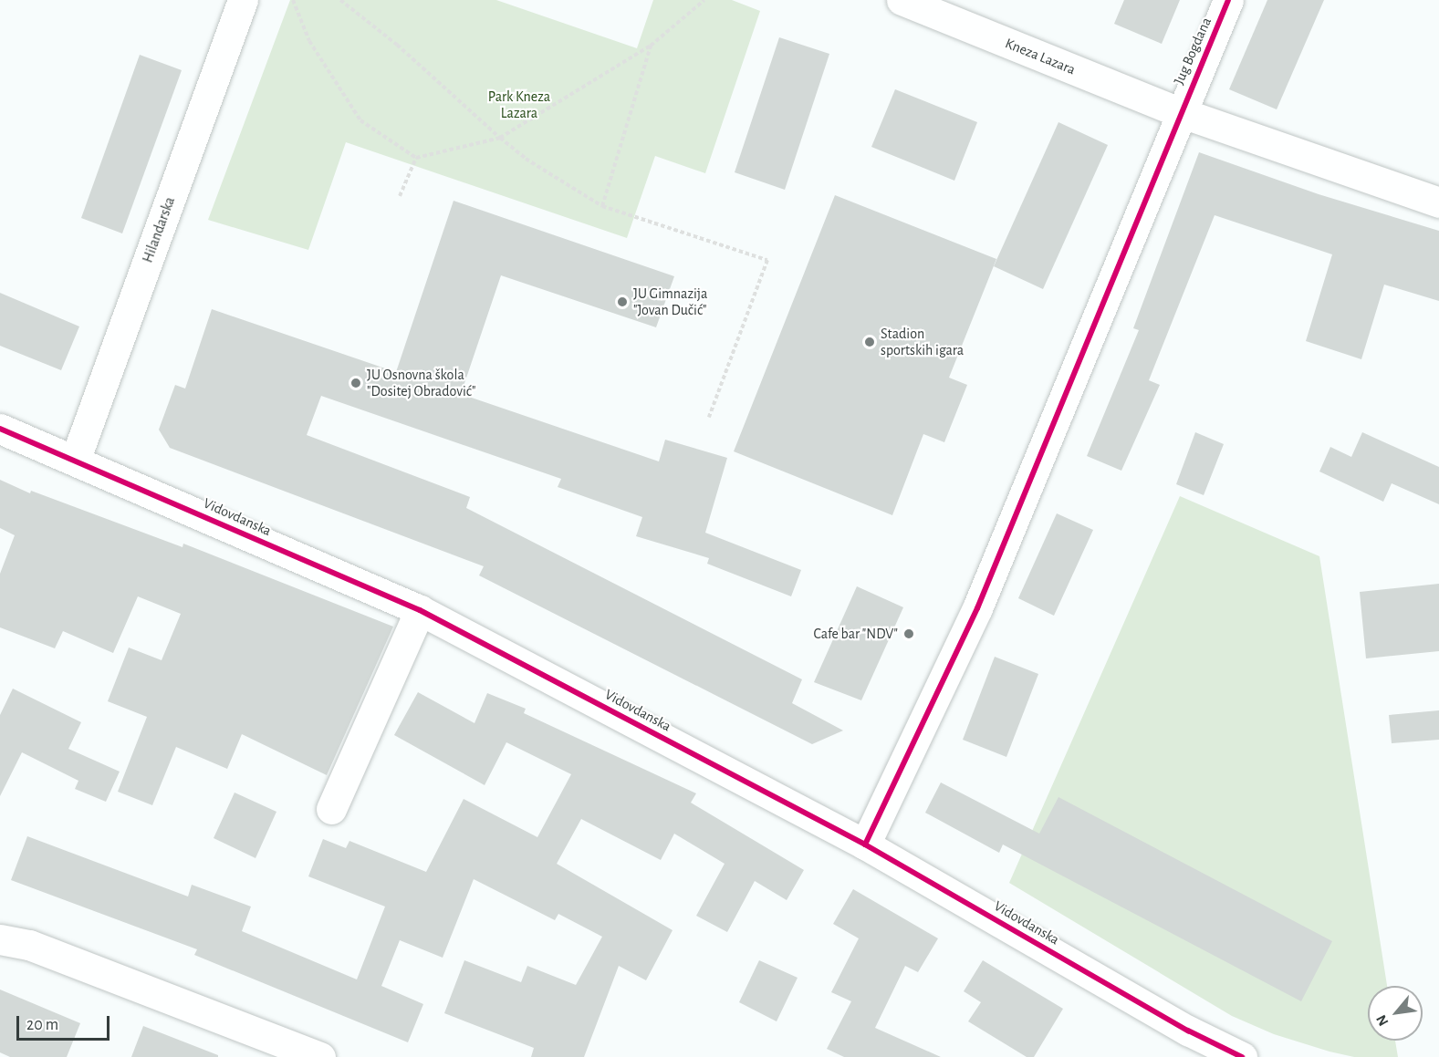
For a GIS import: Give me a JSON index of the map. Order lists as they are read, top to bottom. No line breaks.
{"streets":{"street":["Jug Bogdana","Kneza Lazara","Hilandarska","Vidovdanska"]},"crossings":[["Jug Bogdana","Kneza Lazara"],["Jug Bogdana","Vidovdanska"],["Hilandarska","Vidovdanska"]],"parks":["Park Kneza Lazara"],"places":["JU Gimnazija \"Jovan Dučić\"","Stadion sportskih igara","JU Osnovna škola \"Dositej Obradović\"","Cafe bar \"NDV\""],"scale_bar":"20 m","north":"bottom left"}
